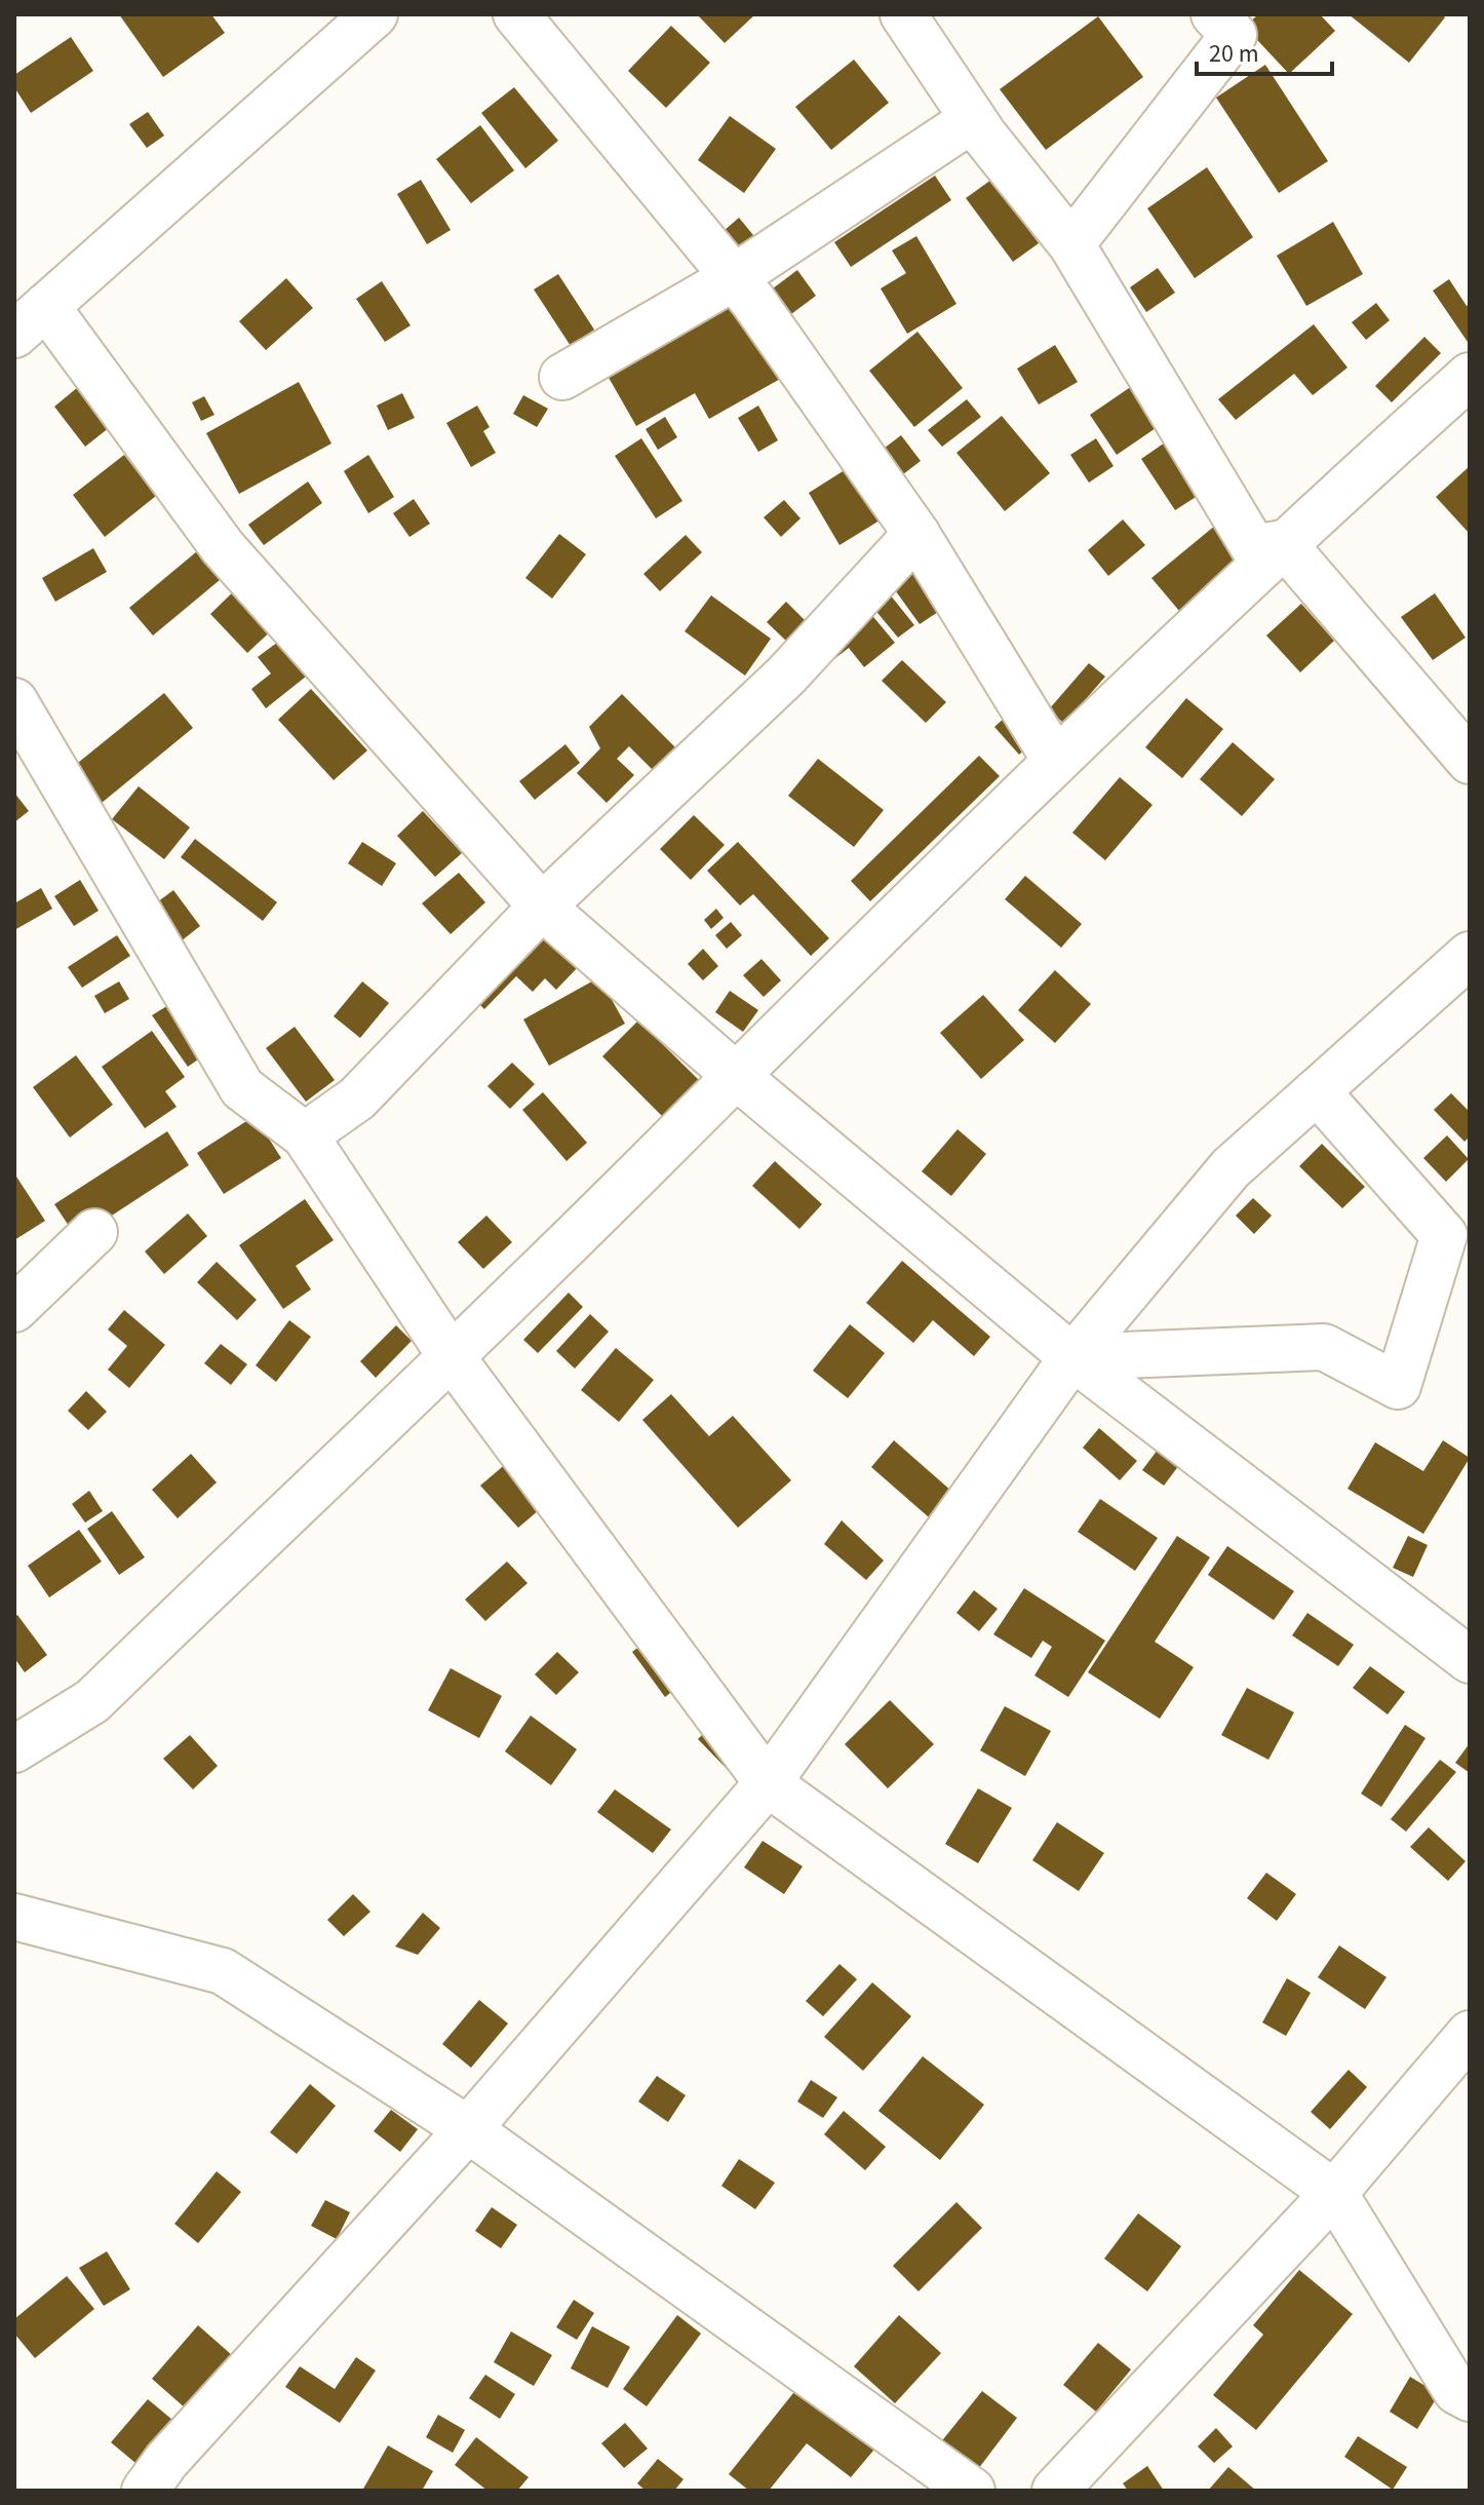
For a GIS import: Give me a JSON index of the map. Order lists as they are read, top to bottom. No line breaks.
{"scale_bar":"20 m"}
